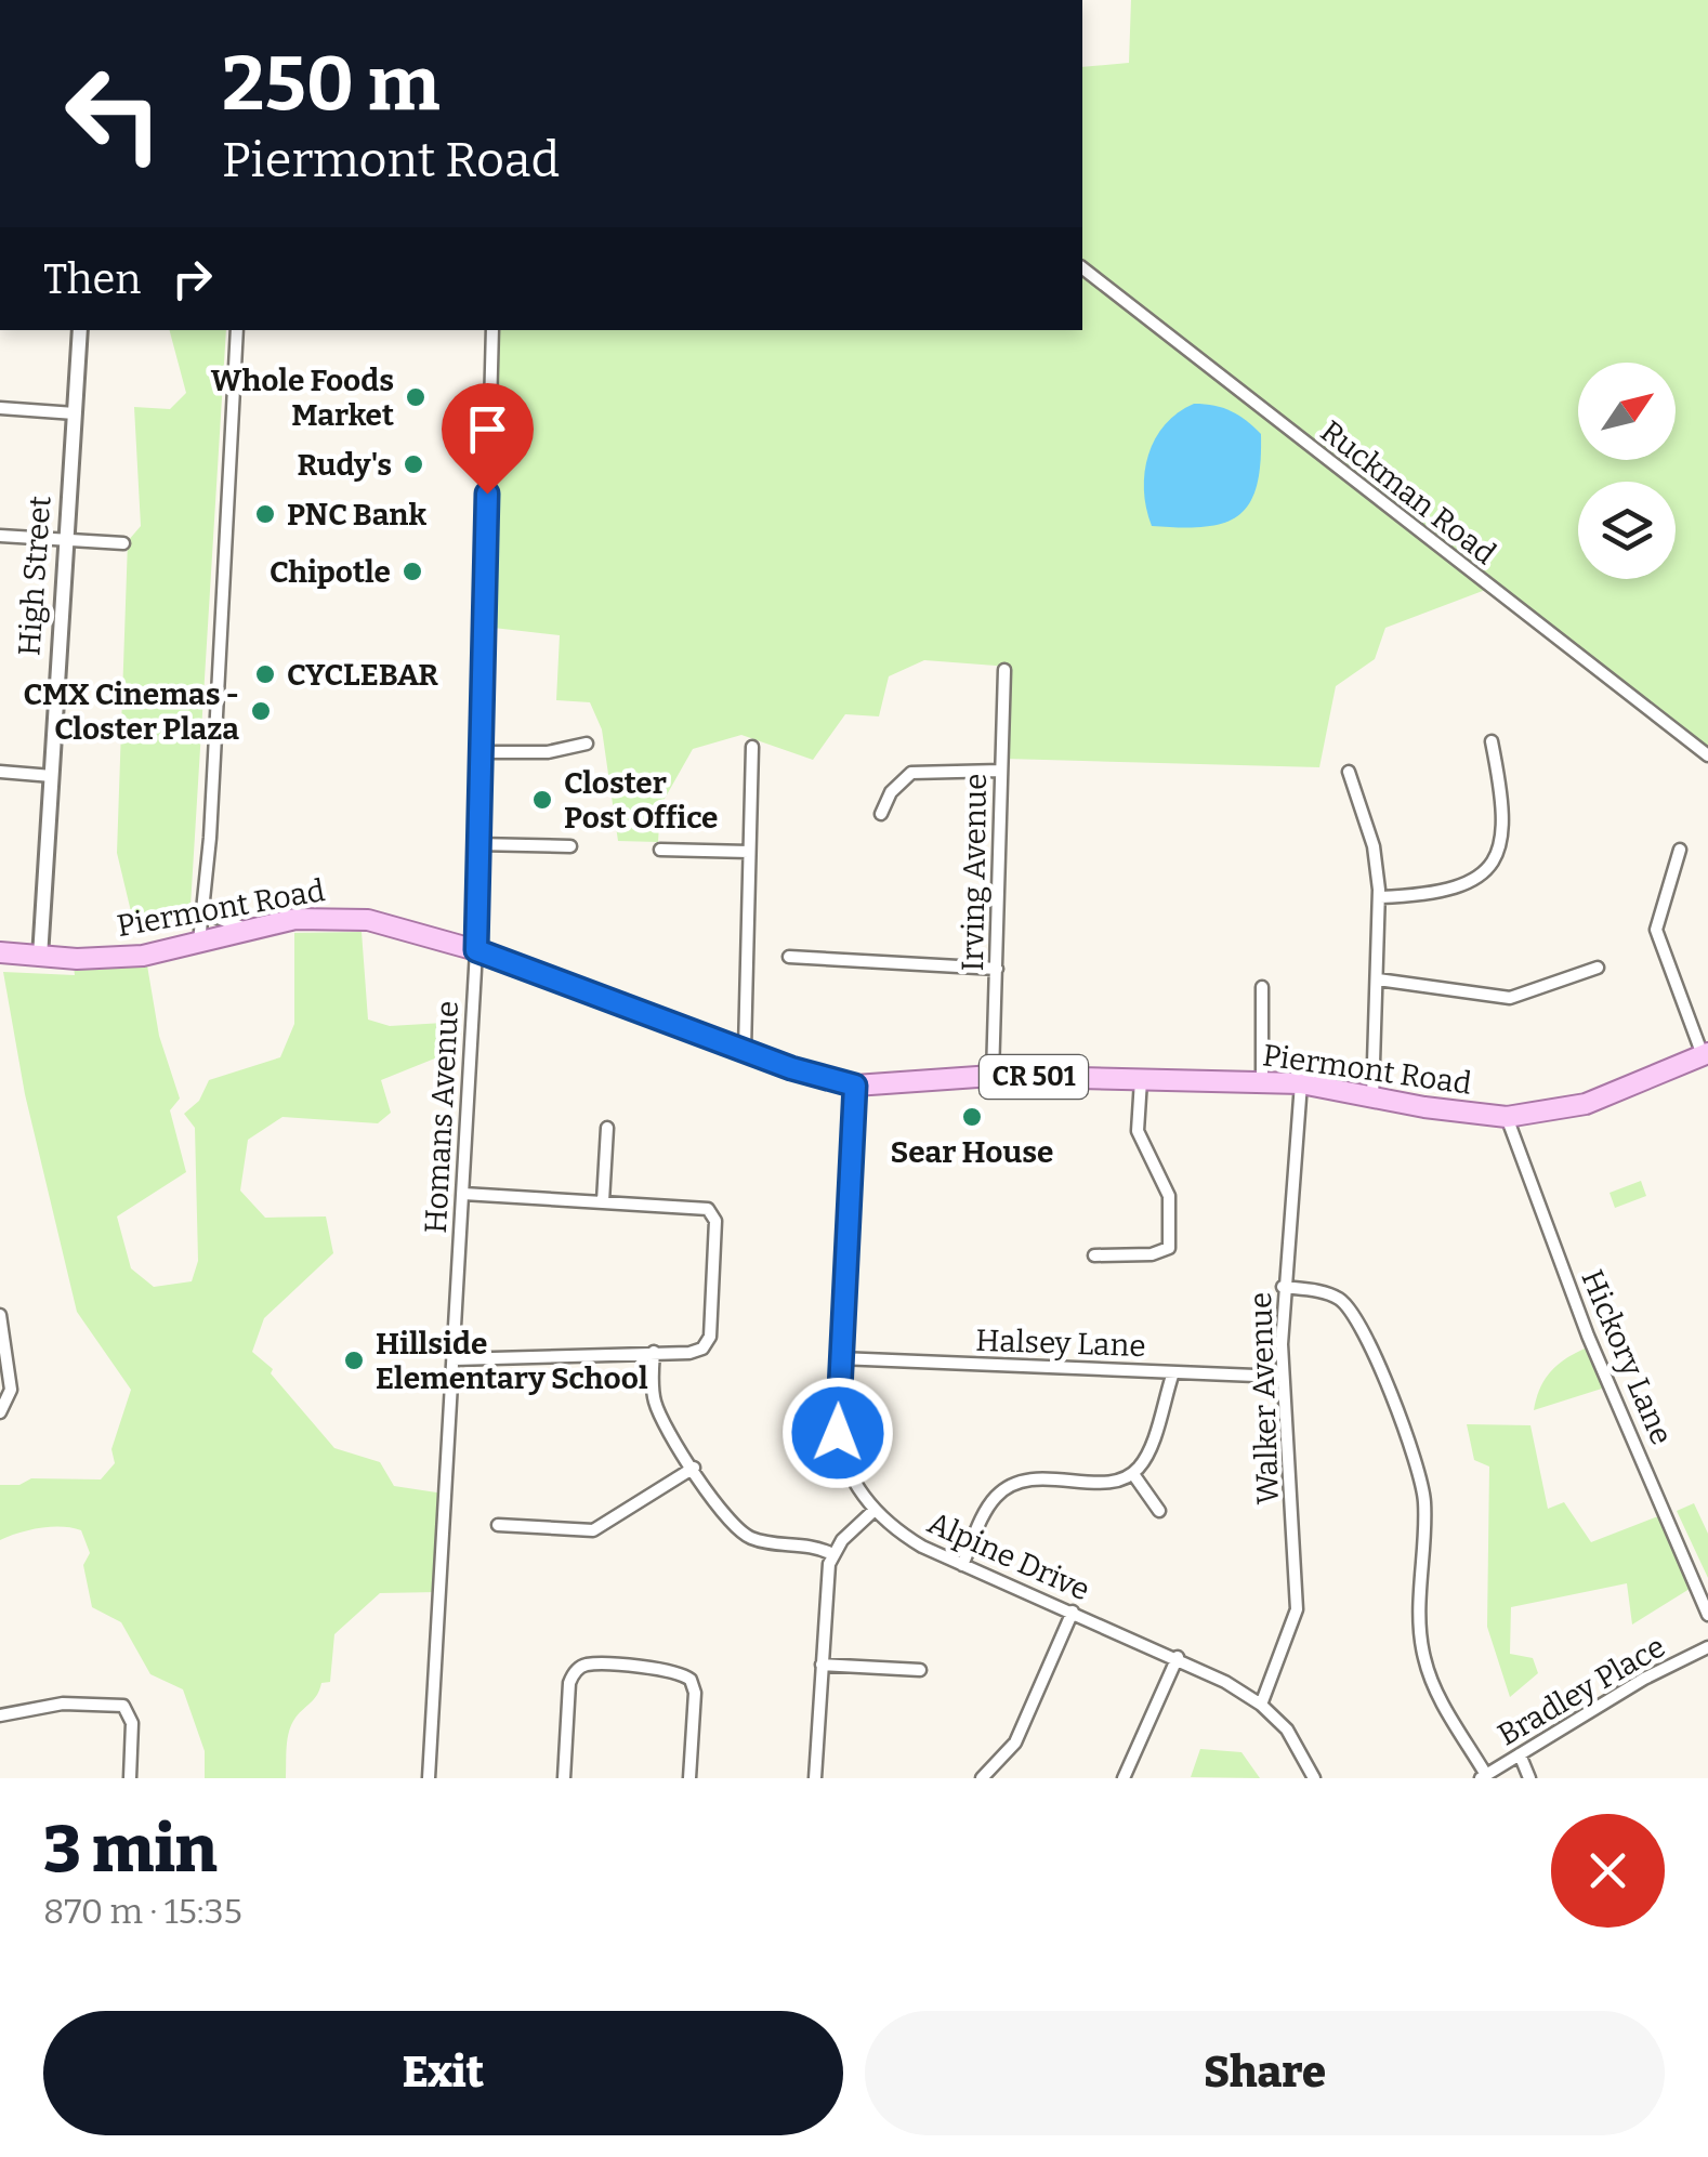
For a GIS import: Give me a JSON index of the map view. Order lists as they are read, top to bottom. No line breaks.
{"streets":{"main road":["Piermont Road","CR 501"],"street":["Ruckman Road","High Street","Irving Avenue","Homans Avenue","Halsey Lane","Hickory Lane","Walker Avenue","Alpine Drive","Bradley Place"]},"crossings":[["High Street","Piermont Road"],["Irving Avenue","Piermont Road"],["Piermont Road","Homans Avenue"],["Piermont Road","Hickory Lane"],["Piermont Road","Walker Avenue"],["Piermont Road","Alpine Drive"],["Halsey Lane","Walker Avenue"],["Halsey Lane","Alpine Drive"],["Walker Avenue","Alpine Drive"]],"places":["Whole Foods Market","Rudy's","PNC Bank","Chipotle","CYCLEBAR","CMX Cinemas - Closter Plaza","Closter Post Office","Sear House","Hillside Elementary School"],"north":"top right","page":{"turn":["250 m","Piermont Road"],"then":"Then","heading":["3 min","870 m · 15:35"],"buttons":["Exit","Share"]}}
